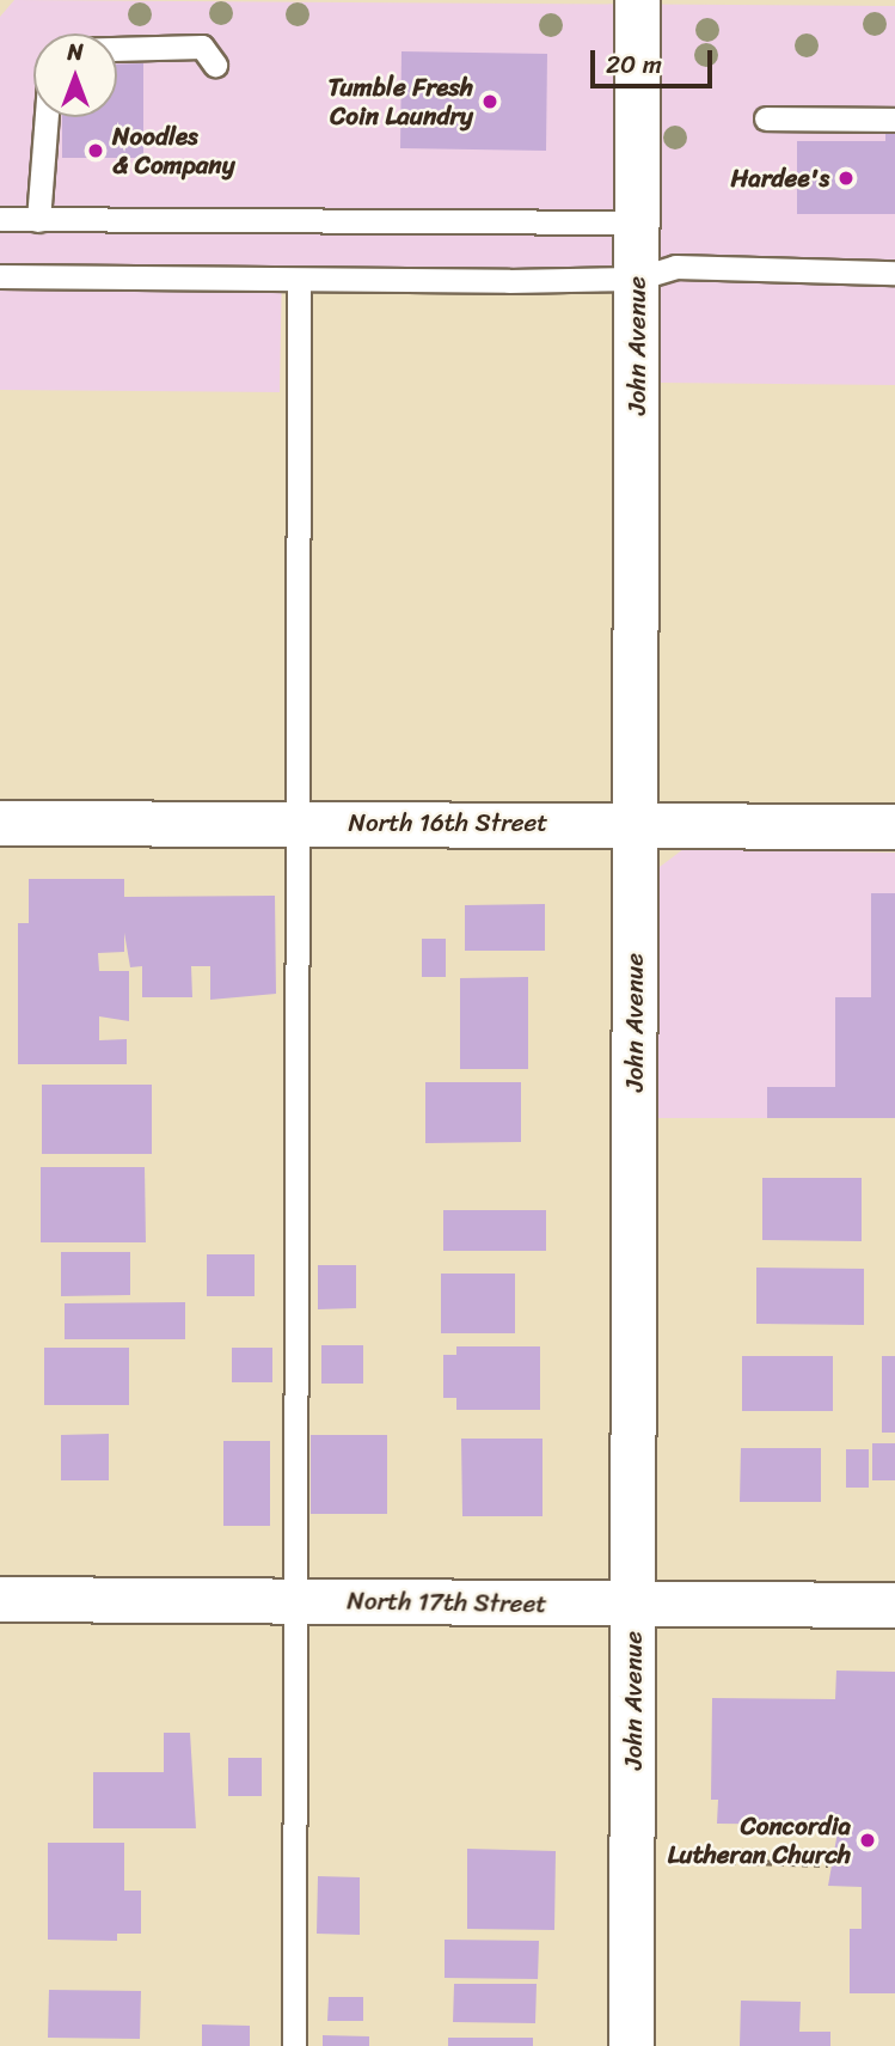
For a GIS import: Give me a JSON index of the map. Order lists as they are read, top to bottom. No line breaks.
{"streets":{"street":["John Avenue","North 16th Street","North 17th Street"]},"crossings":[["John Avenue","North 16th Street"],["John Avenue","North 17th Street"]],"places":["Tumble Fresh Coin Laundry","Noodles & Company","Hardee's","Concordia Lutheran Church"],"scale_bar":"20 m","north":"top"}
